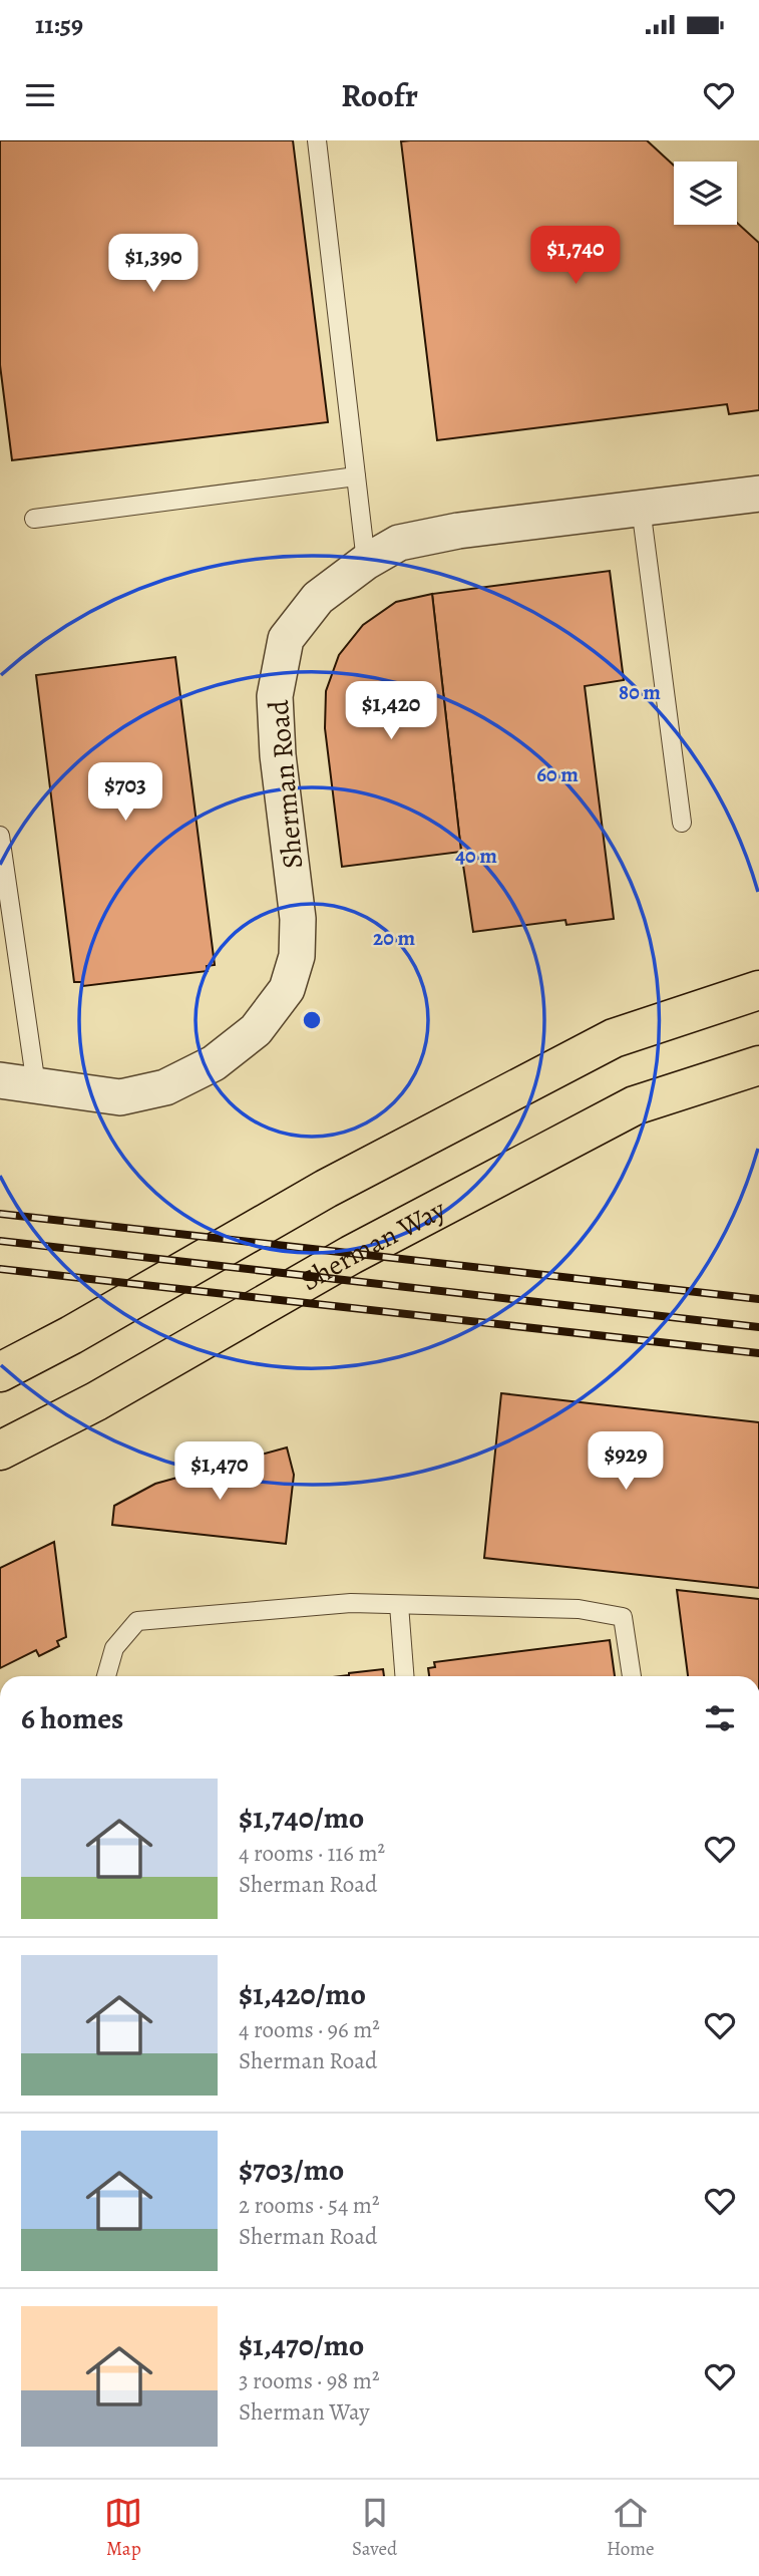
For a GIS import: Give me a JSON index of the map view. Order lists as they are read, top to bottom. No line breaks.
{"streets":{"main road":["Sherman Way"],"street":["Sherman Road"]},"page":{"status":"11:59","header":"Roofr","price":["$1,740","$1,390","$1,420","$703","$929","$1,470"],"heading":"6 homes","list":[{"name":"$1,740/mo","note":"4 rooms · 116 m² · Sherman Road"},{"name":"$1,420/mo","note":"4 rooms · 96 m² · Sherman Road"},{"name":"$703/mo","note":"2 rooms · 54 m² · Sherman Road"},{"name":"$1,470/mo","note":"3 rooms · 98 m² · Sherman Way"}],"tabs":["Map","Saved","Home"]},"rings":["80 m","60 m","40 m","20 m"]}
